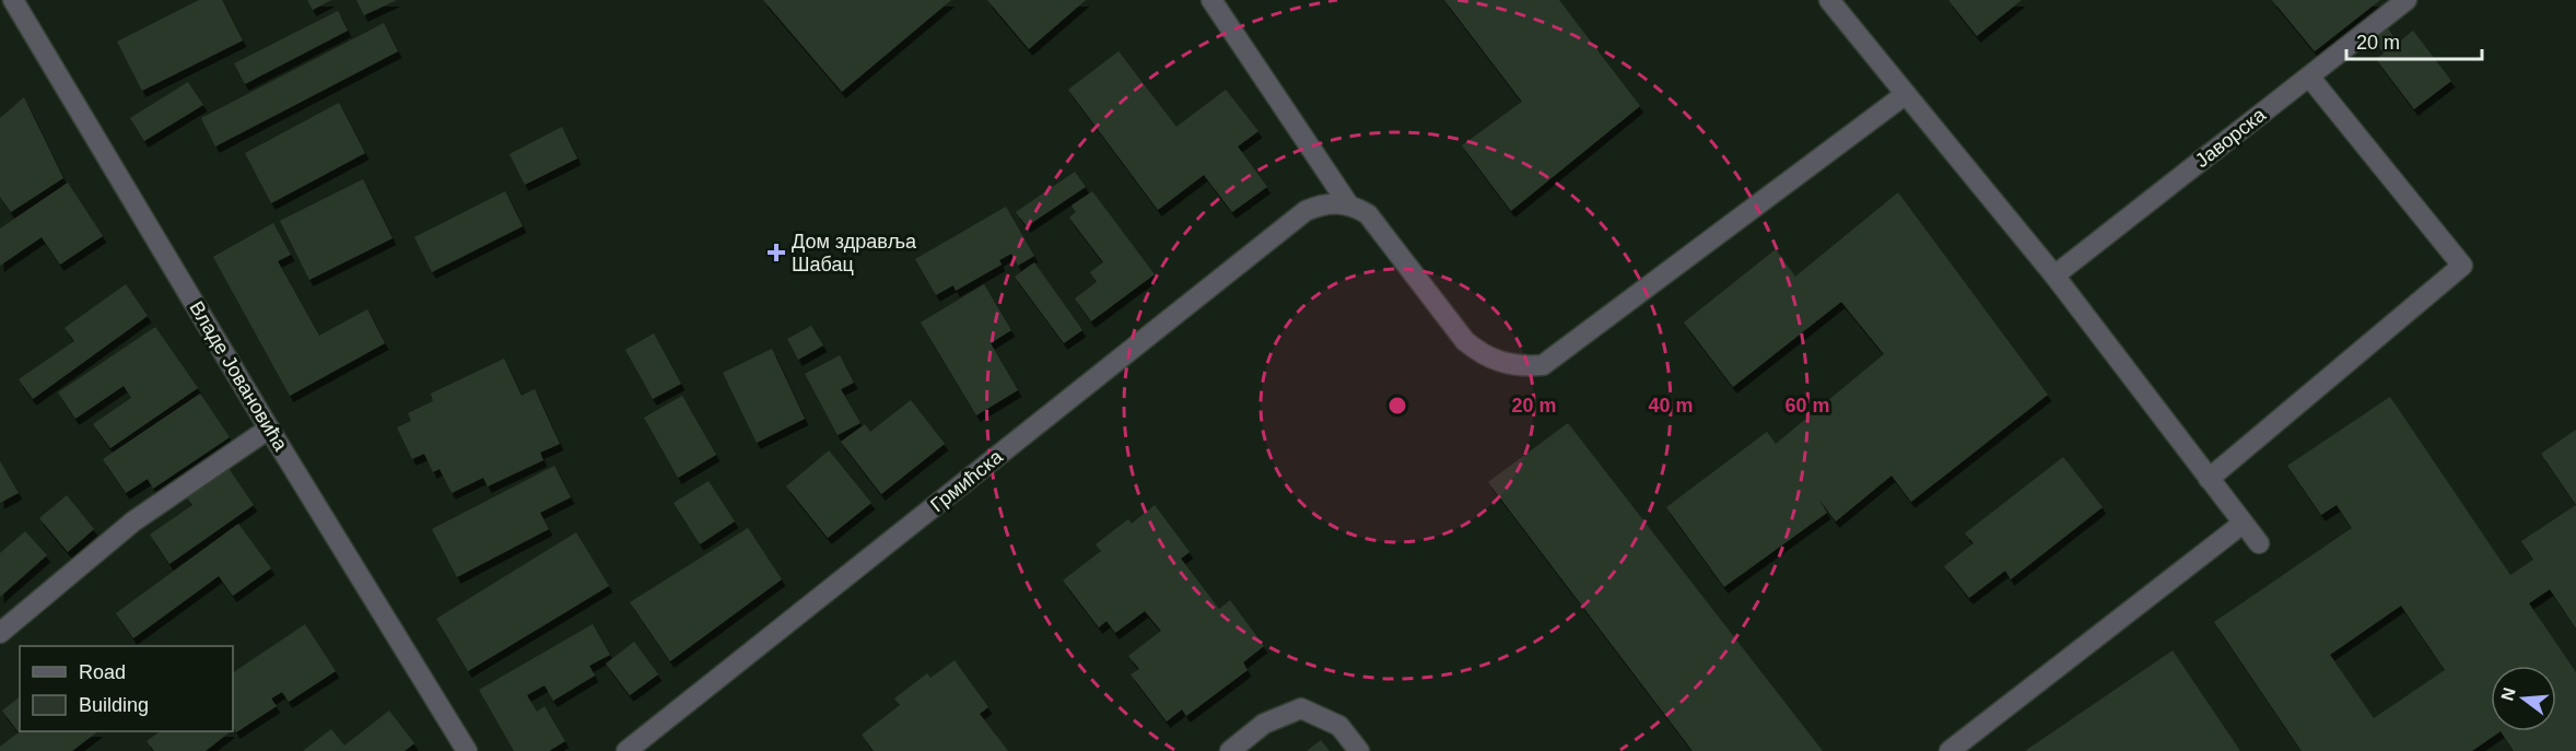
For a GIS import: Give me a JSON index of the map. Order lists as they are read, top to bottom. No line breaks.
{"streets":{"street":["Јаворска","Владе Јовановића","Грмићска"]},"places":{"health":["Дом здравља Шабац"]},"legend":["Road","Building"],"scale_bar":"20 m","north":"left","rings":["20 m","40 m","60 m"]}
